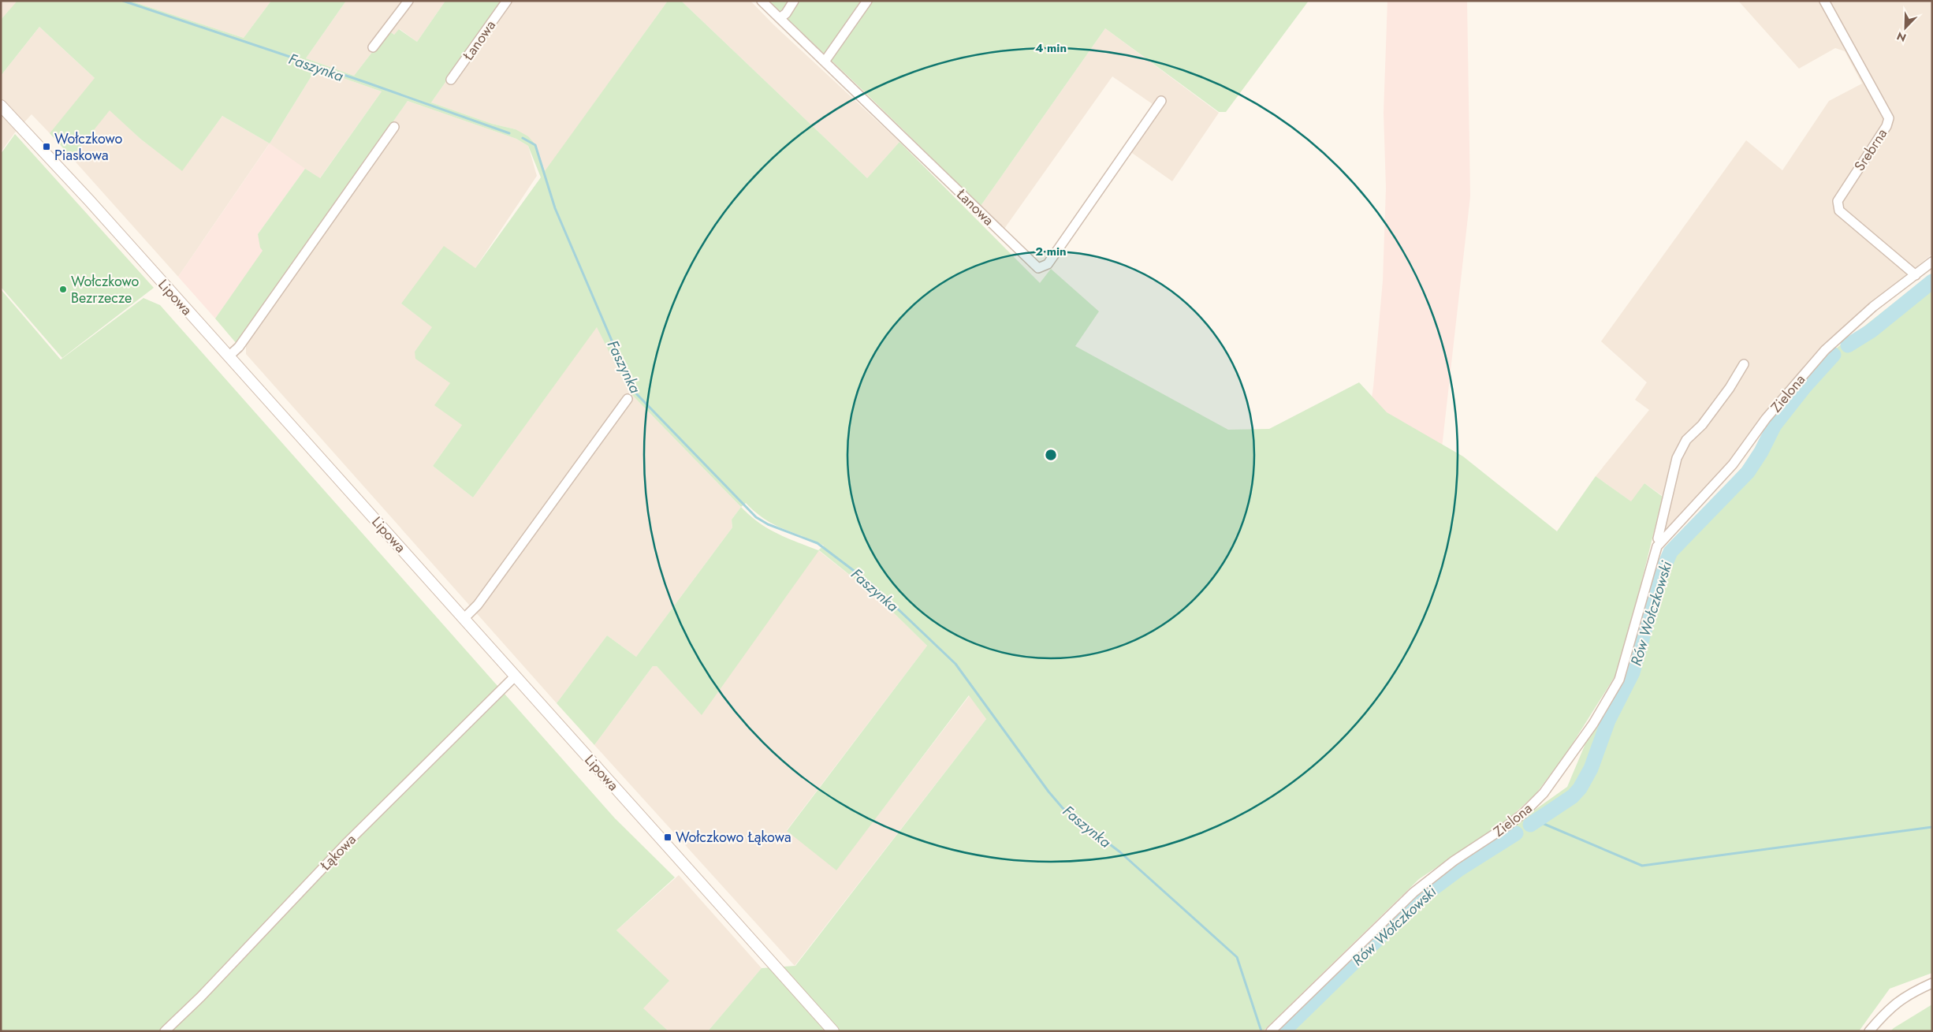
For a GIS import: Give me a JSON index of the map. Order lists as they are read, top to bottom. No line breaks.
{"streets":{"street":["Łanowa","Srebrna","Lipowa","Zielona","Łąkowa"]},"crossings":[["Srebrna","Zielona"],["Lipowa","Łąkowa"]],"water":["Faszynka","Rów Wołczkowski"],"places":{"transit":["Wołczkowo Piaskowa","Wołczkowo Łąkowa"],"other":["Wołczkowo Bezrzecze"]},"north":"bottom left","rings":["4 min","2 min"]}
